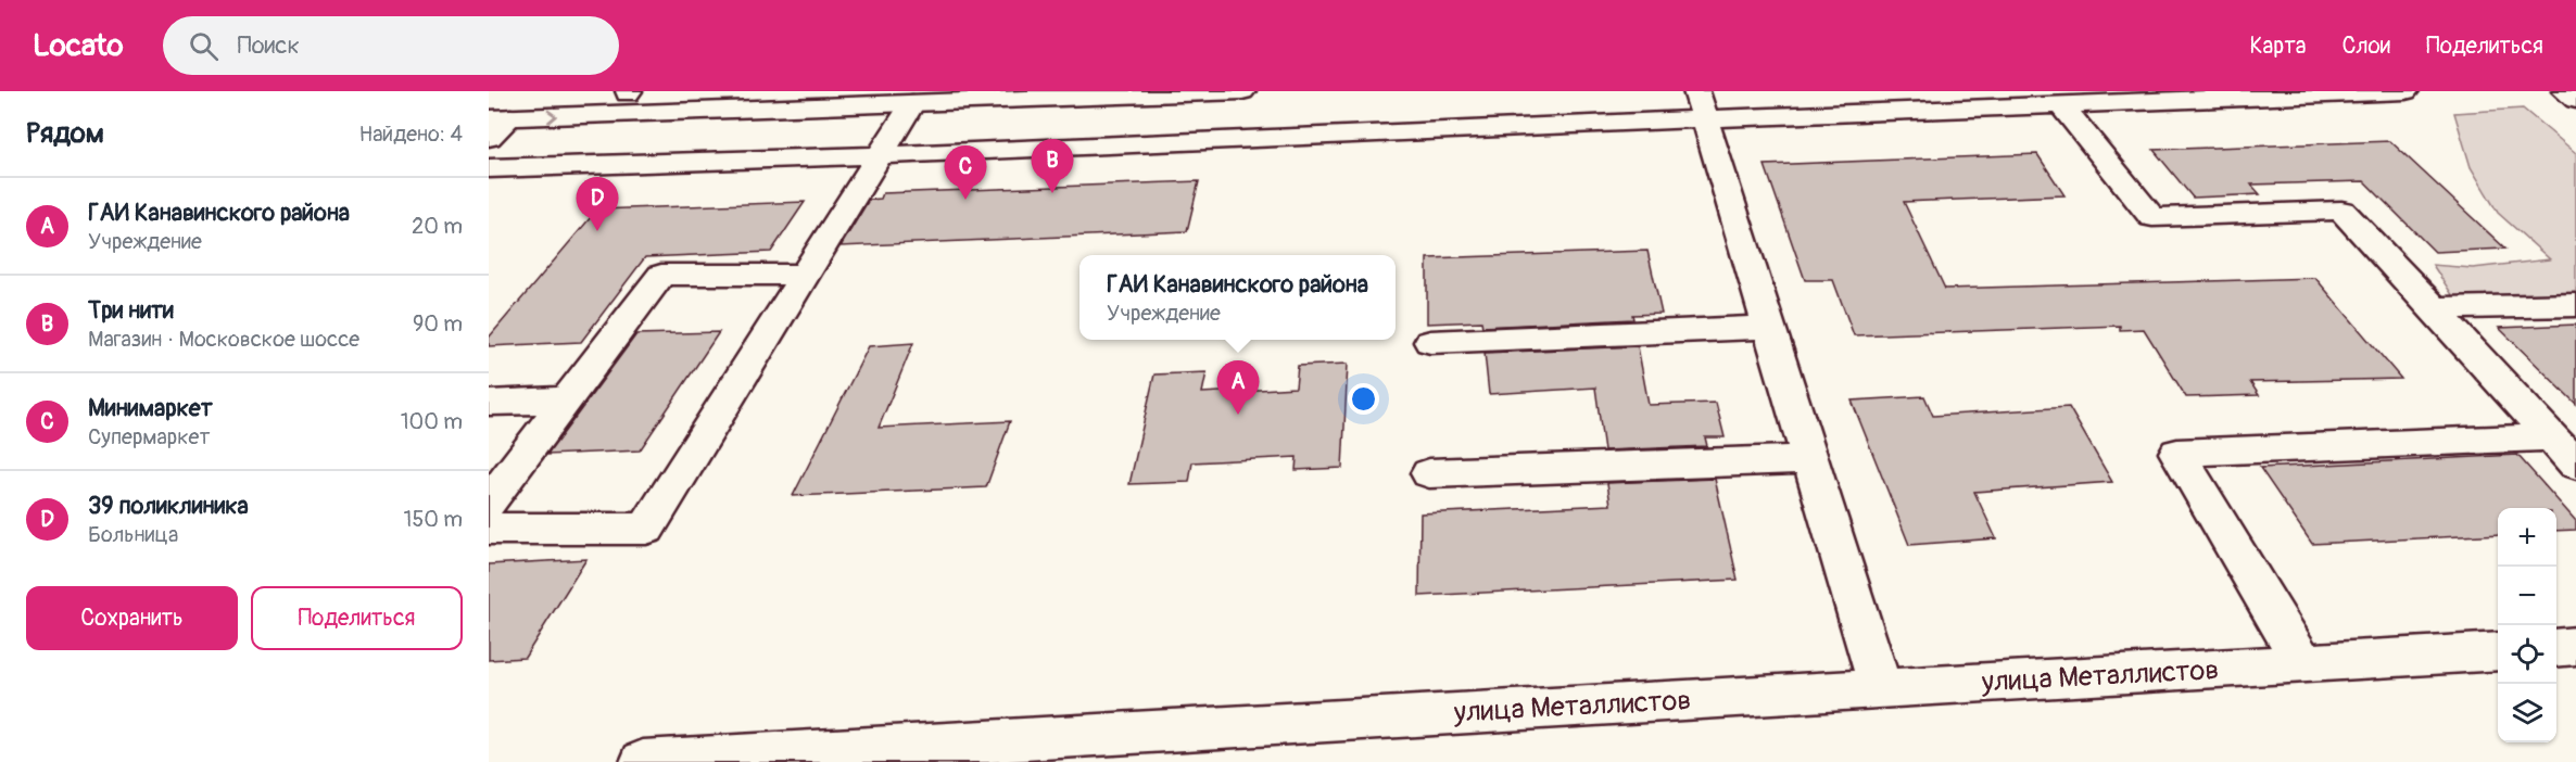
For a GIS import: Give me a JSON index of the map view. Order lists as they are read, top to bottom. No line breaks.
{"streets":{"street":["улица Металлистов"]},"page":{"header":"Locato","search":"Поиск","nav":["Карта","Слои","Поделиться"],"heading":["Рядом","Найдено: 4"],"pins":["B","C","D","A"],"list":[{"mark":"A","name":"ГАИ Канавинского района","note":"Учреждение","value":"20 m"},{"mark":"B","name":"Три нити","note":"Магазин · Московское шоссе","value":"90 m"},{"mark":"C","name":"Минимаркет","note":"Супермаркет","value":"100 m"},{"mark":"D","name":"39 поликлиника","note":"Больница","value":"150 m"}],"popup":["ГАИ Канавинского района","Учреждение"],"map_buttons":["+","−"],"buttons":["Сохранить","Поделиться"]}}
